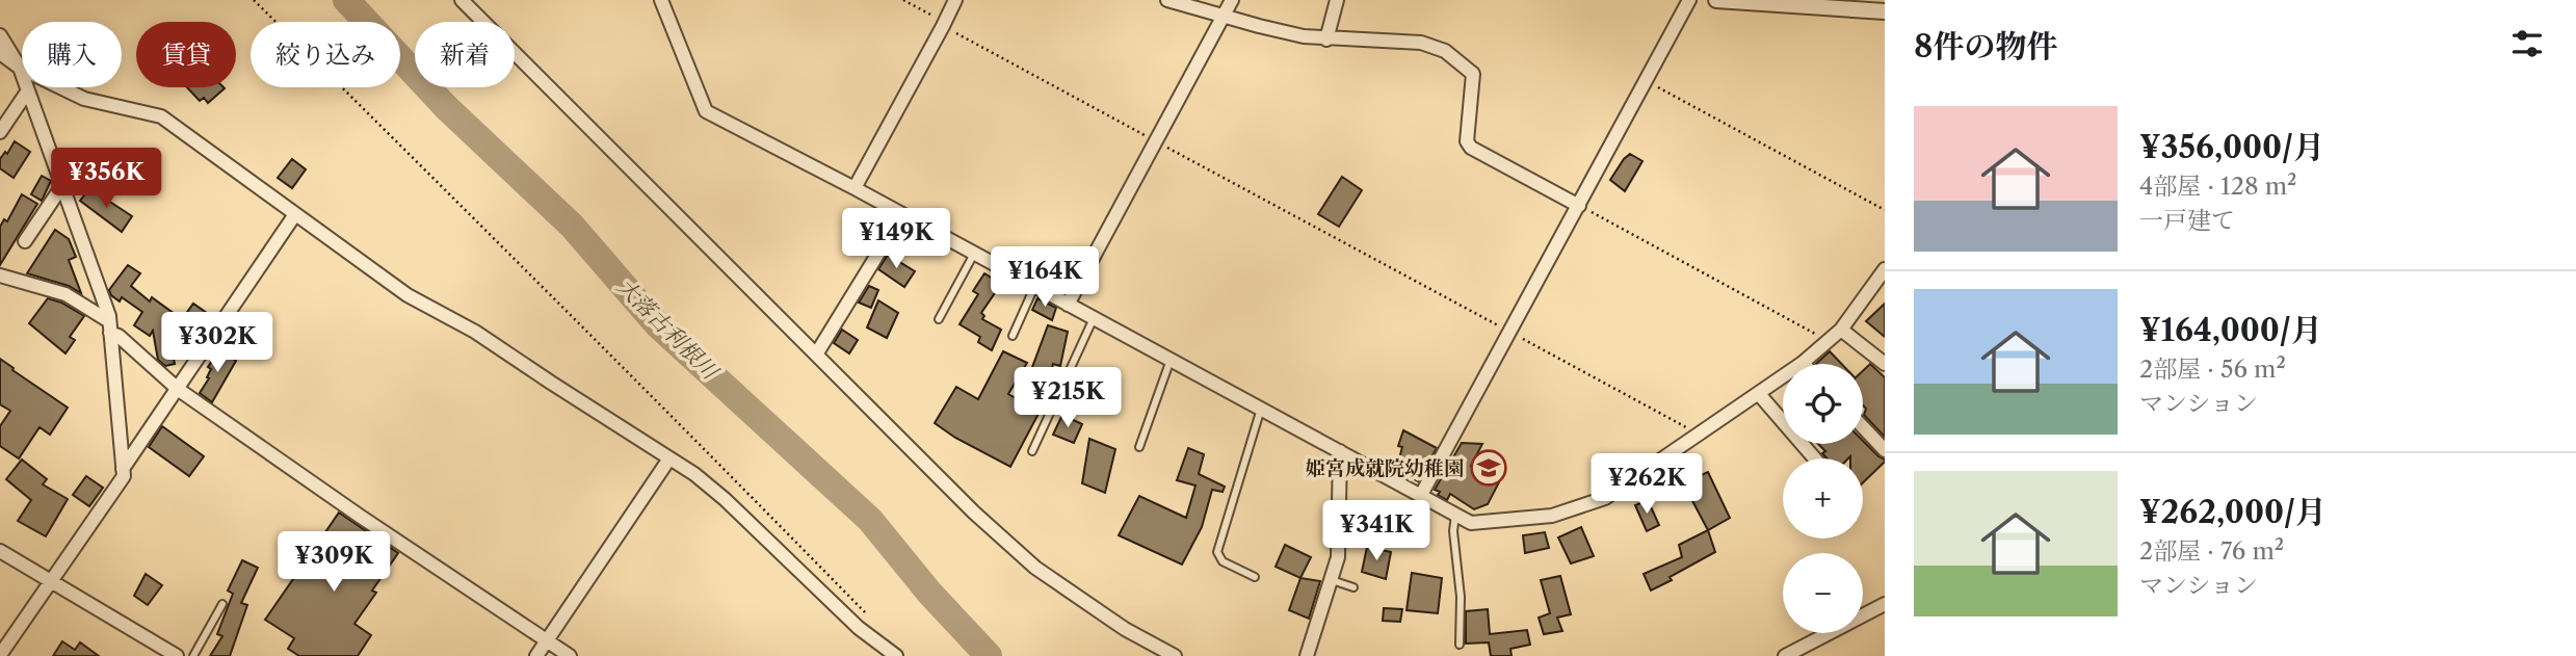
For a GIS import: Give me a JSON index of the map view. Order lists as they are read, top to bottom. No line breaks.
{"water":["大落古利根川"],"places":{"school or university":["姫宮成就院幼稚園"]},"page":{"heading":"8件の物件","chip":["購入","賃貸","絞り込み","新着"],"list":[{"name":"¥356,000/月","note":"4部屋 · 128 m² · 一戸建て"},{"name":"¥164,000/月","note":"2部屋 · 56 m² · マンション"},{"name":"¥262,000/月","note":"2部屋 · 76 m² · マンション"}],"price":["¥356K","¥149K","¥164K","¥302K","¥215K","¥262K","¥341K","¥309K"],"map_buttons":["+","−"]}}
